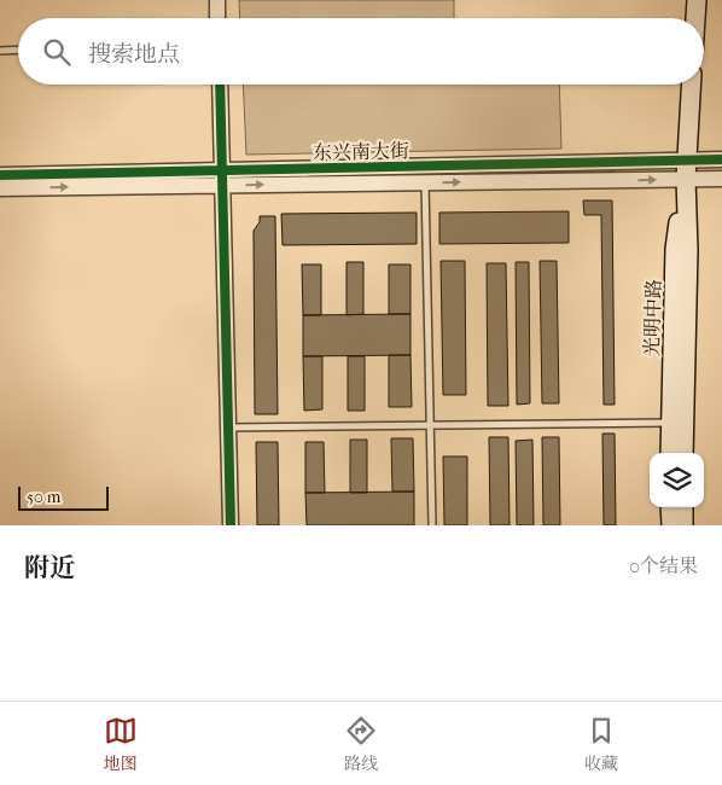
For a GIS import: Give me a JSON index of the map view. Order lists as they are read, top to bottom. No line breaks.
{"streets":{"main road":["光明中路"],"street":["东兴南大街"]},"crossings":[["东兴南大街","光明中路"]],"scale_bar":"50 m","page":{"search":"搜索地点","scale":"50 m","heading":["附近","0个结果"],"nav":["地图","路线","收藏"]}}
